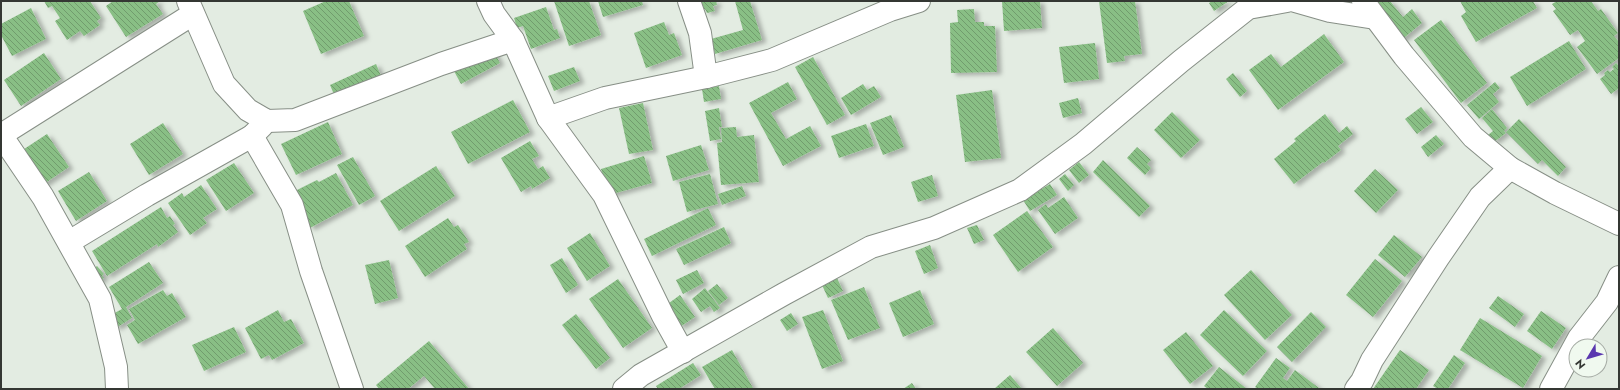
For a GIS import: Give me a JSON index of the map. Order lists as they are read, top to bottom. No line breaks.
{"north":"bottom left"}
